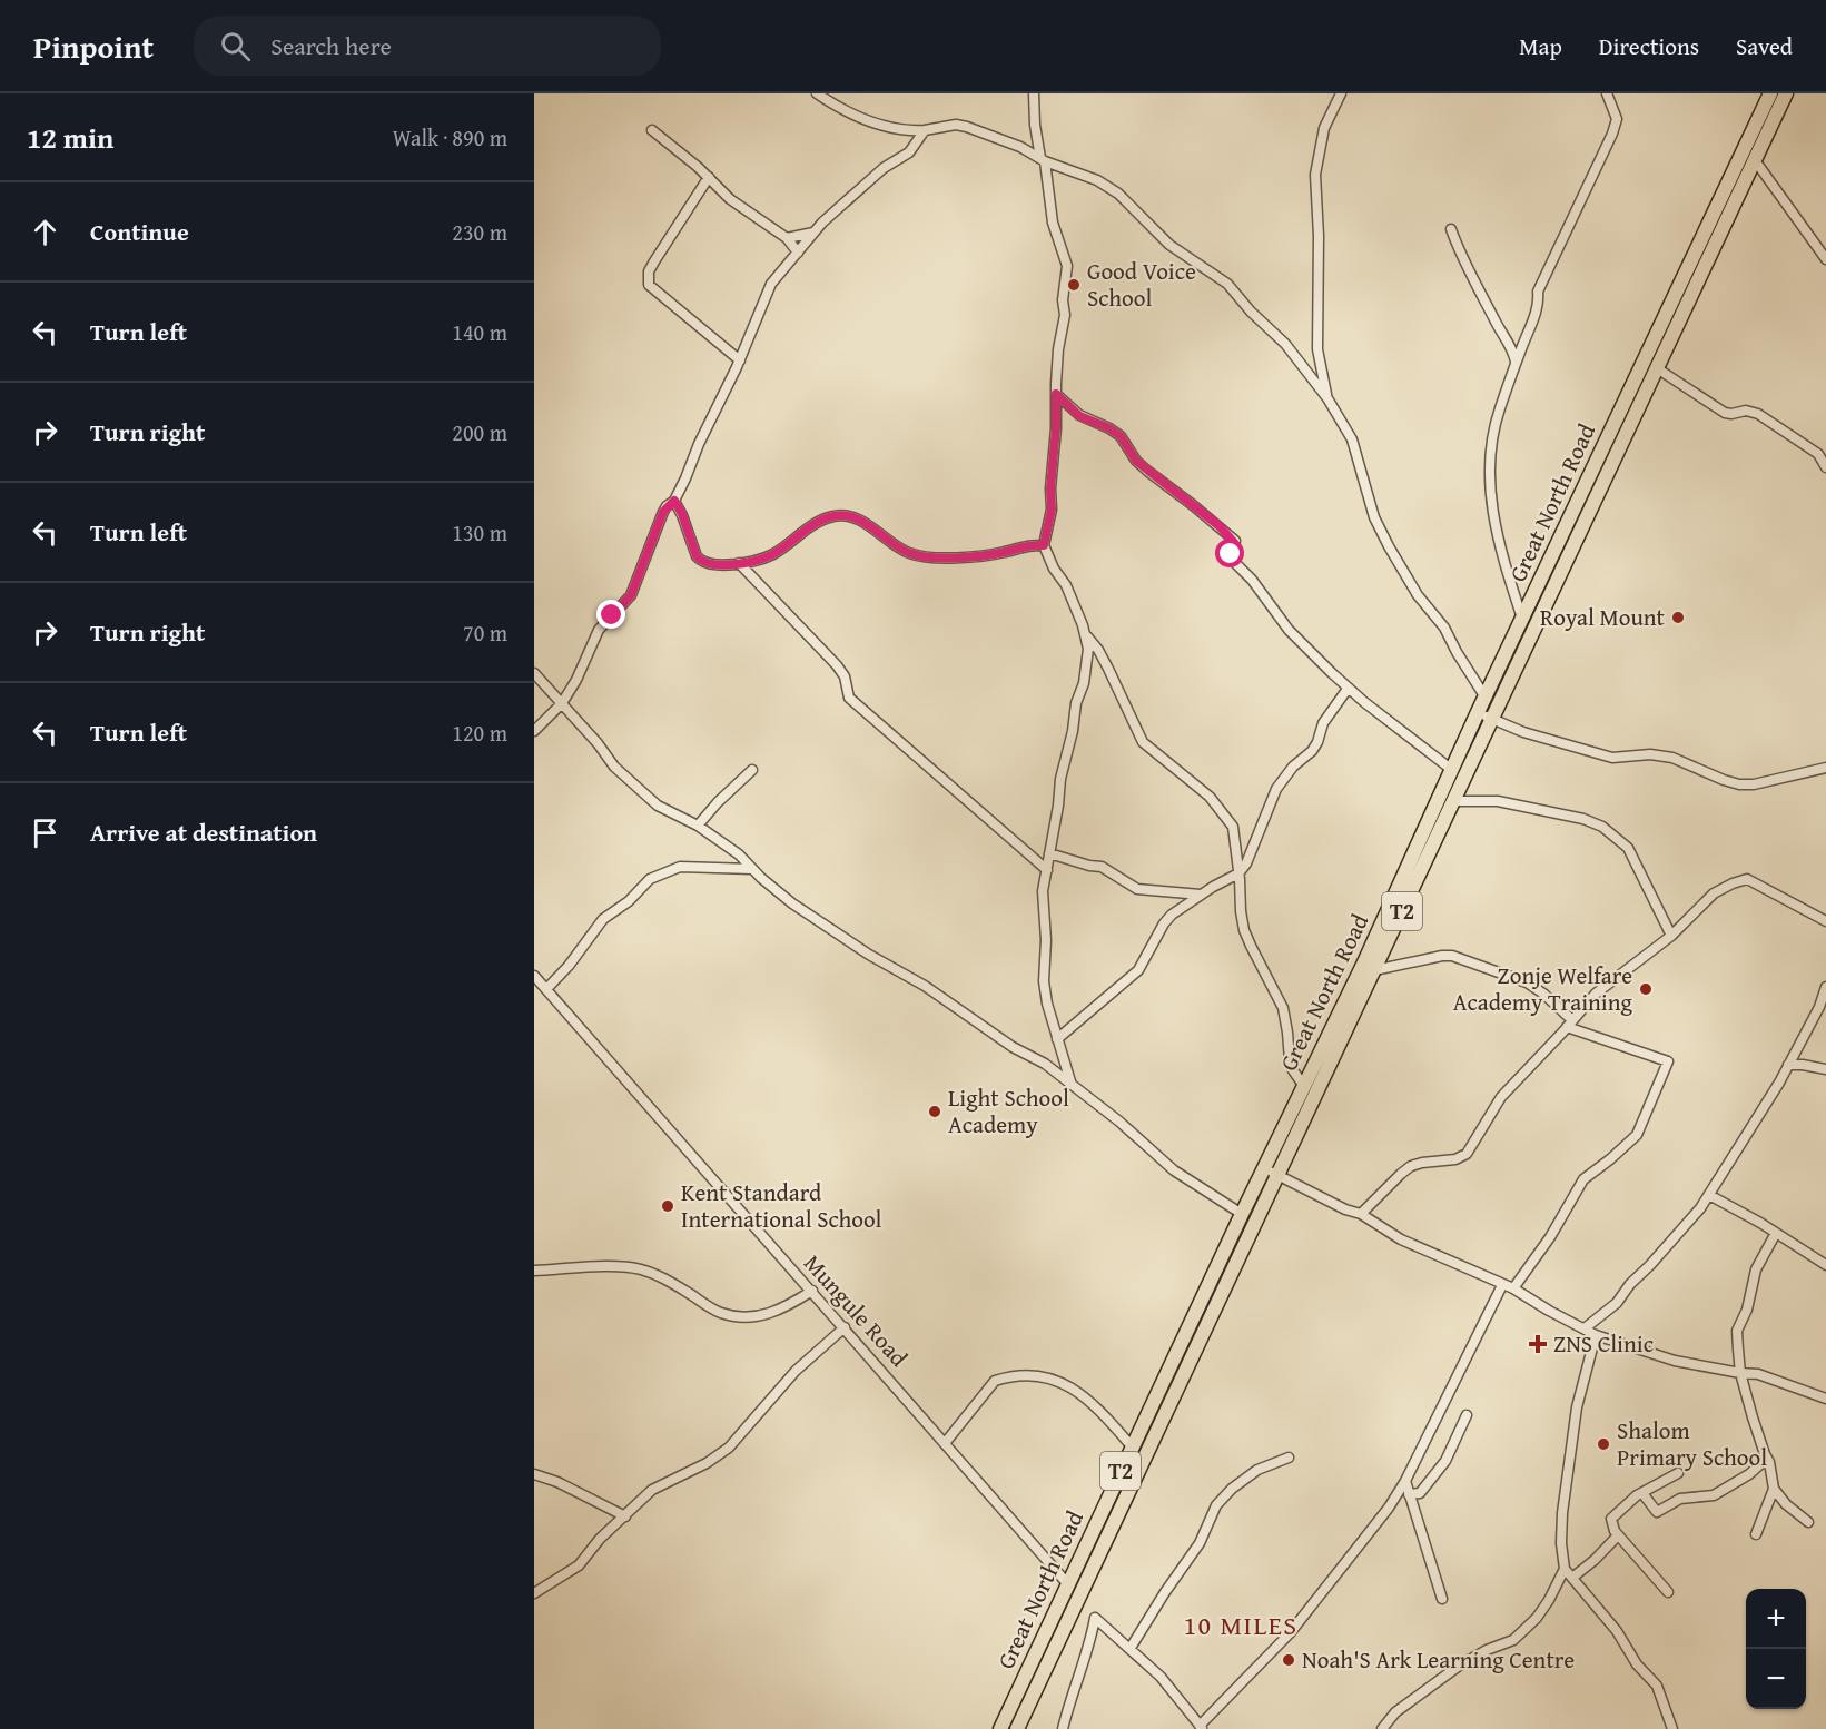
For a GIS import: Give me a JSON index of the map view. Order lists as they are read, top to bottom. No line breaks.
{"streets":{"highway":["Great North Road","T2"],"street":["Mungule Road"]},"crossings":[["Great North Road","Mungule Road"]],"districts":["10 MILES"],"places":{"other":["Good Voice School","Royal Mount","Zonje Welfare Academy Training","Light School Academy","Kent Standard International School","Shalom Primary School","Noah'S Ark Learning Centre"],"health":["ZNS Clinic"]},"page":{"header":"Pinpoint","search":"Search here","nav":["Map","Directions","Saved"],"heading":["12 min","Walk · 890 m"],"list":[["Continue","230 m"],["Turn left","140 m"],["Turn right","200 m"],["Turn left","130 m"],["Turn right","70 m"],["Turn left","120 m"],"Arrive at destination"],"map_buttons":["+","−"]}}
